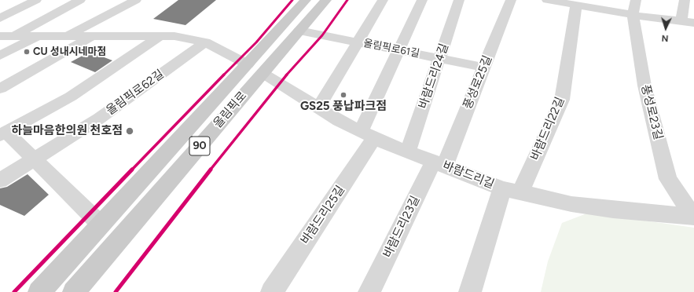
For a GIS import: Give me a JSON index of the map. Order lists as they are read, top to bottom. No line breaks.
{"streets":{"main road":["올림픽로","90"],"street":["올림픽로61길","바람드리24길","풍성로25길","올림픽로62길","풍성로23길","바람드리22길","바람드리길","바람드리25길","바람드리23길"]},"crossings":[["올림픽로61길","바람드리24길"],["올림픽로61길","풍성로25길"],["올림픽로61길","올림픽로"],["올림픽로61길","바람드리25길"],["바람드리24길","바람드리길"],["풍성로25길","바람드리길"],["풍성로25길","바람드리23길"],["올림픽로","바람드리길"],["풍성로23길","바람드리길"],["바람드리22길","바람드리길"],["바람드리길","바람드리25길"],["바람드리길","바람드리23길"]],"places":["CU 성내시네마점","GS25 풍납파크점","하늘마음한의원 천호점"],"north":"bottom"}
